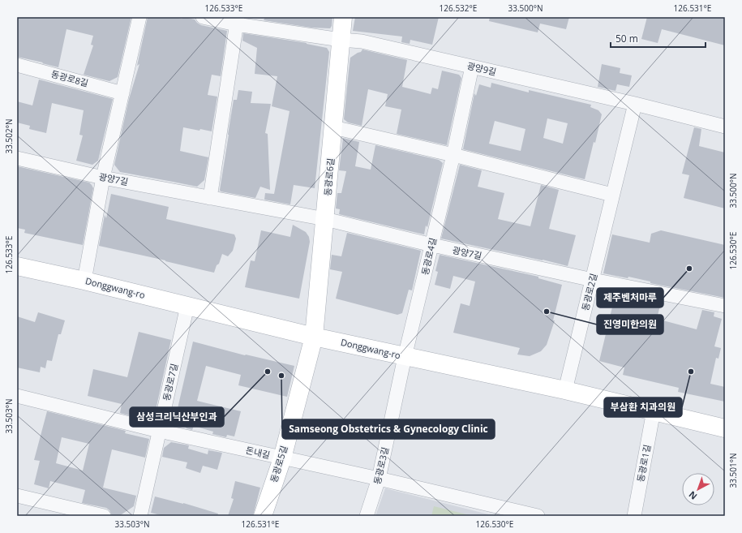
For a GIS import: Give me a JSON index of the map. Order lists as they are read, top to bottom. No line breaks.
{"streets":{"main road":["동광로6길","Donggwang-ro","동광로5길"],"street":["광양9길","동광로8길","광양7길","동광로4길","동광로2길","동광로7길","돈내길","동광로1길","동광로3길"]},"crossings":[["광양9길","동광로6길"],["광양9길","동광로4길"],["광양9길","동광로2길"],["동광로6길","광양7길"],["동광로6길","Donggwang-ro"],["동광로6길","동광로5길"],["광양7길","동광로4길"],["광양7길","동광로2길"],["동광로4길","Donggwang-ro"],["동광로4길","동광로3길"],["Donggwang-ro","동광로2길"],["Donggwang-ro","동광로7길"],["Donggwang-ro","동광로1길"],["Donggwang-ro","동광로5길"],["Donggwang-ro","동광로3길"],["동광로7길","돈내길"],["돈내길","동광로5길"],["돈내길","동광로3길"]],"places":["제주벤처마루","진영미한의원","삼성크리닉산부인과","부삼환 치과의원","Samseong Obstetrics & Gynecology Clinic"],"scale_bar":"50 m","north":"bottom left","coordinates":["126.533°E","126.532°E","33.500°N","126.531°E","33.502°N","126.530°E","33.503°N","33.501°N"]}
